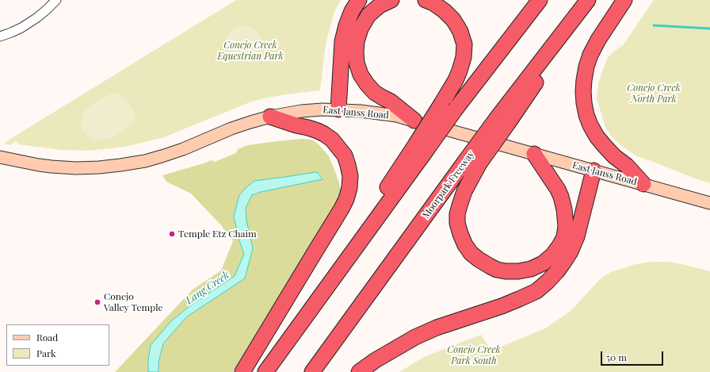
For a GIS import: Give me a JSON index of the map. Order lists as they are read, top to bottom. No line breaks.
{"streets":{"highway":["Moorpark Freeway"],"main road":["East Janss Road"]},"water":["Lang Creek"],"parks":["Conejo Creek Equestrian Park","Conejo Creek North Park","Conejo Creek Park South"],"places":["Temple Etz Chaim","Conejo Valley Temple"],"legend":["Road","Park"],"scale_bar":"50 m"}
